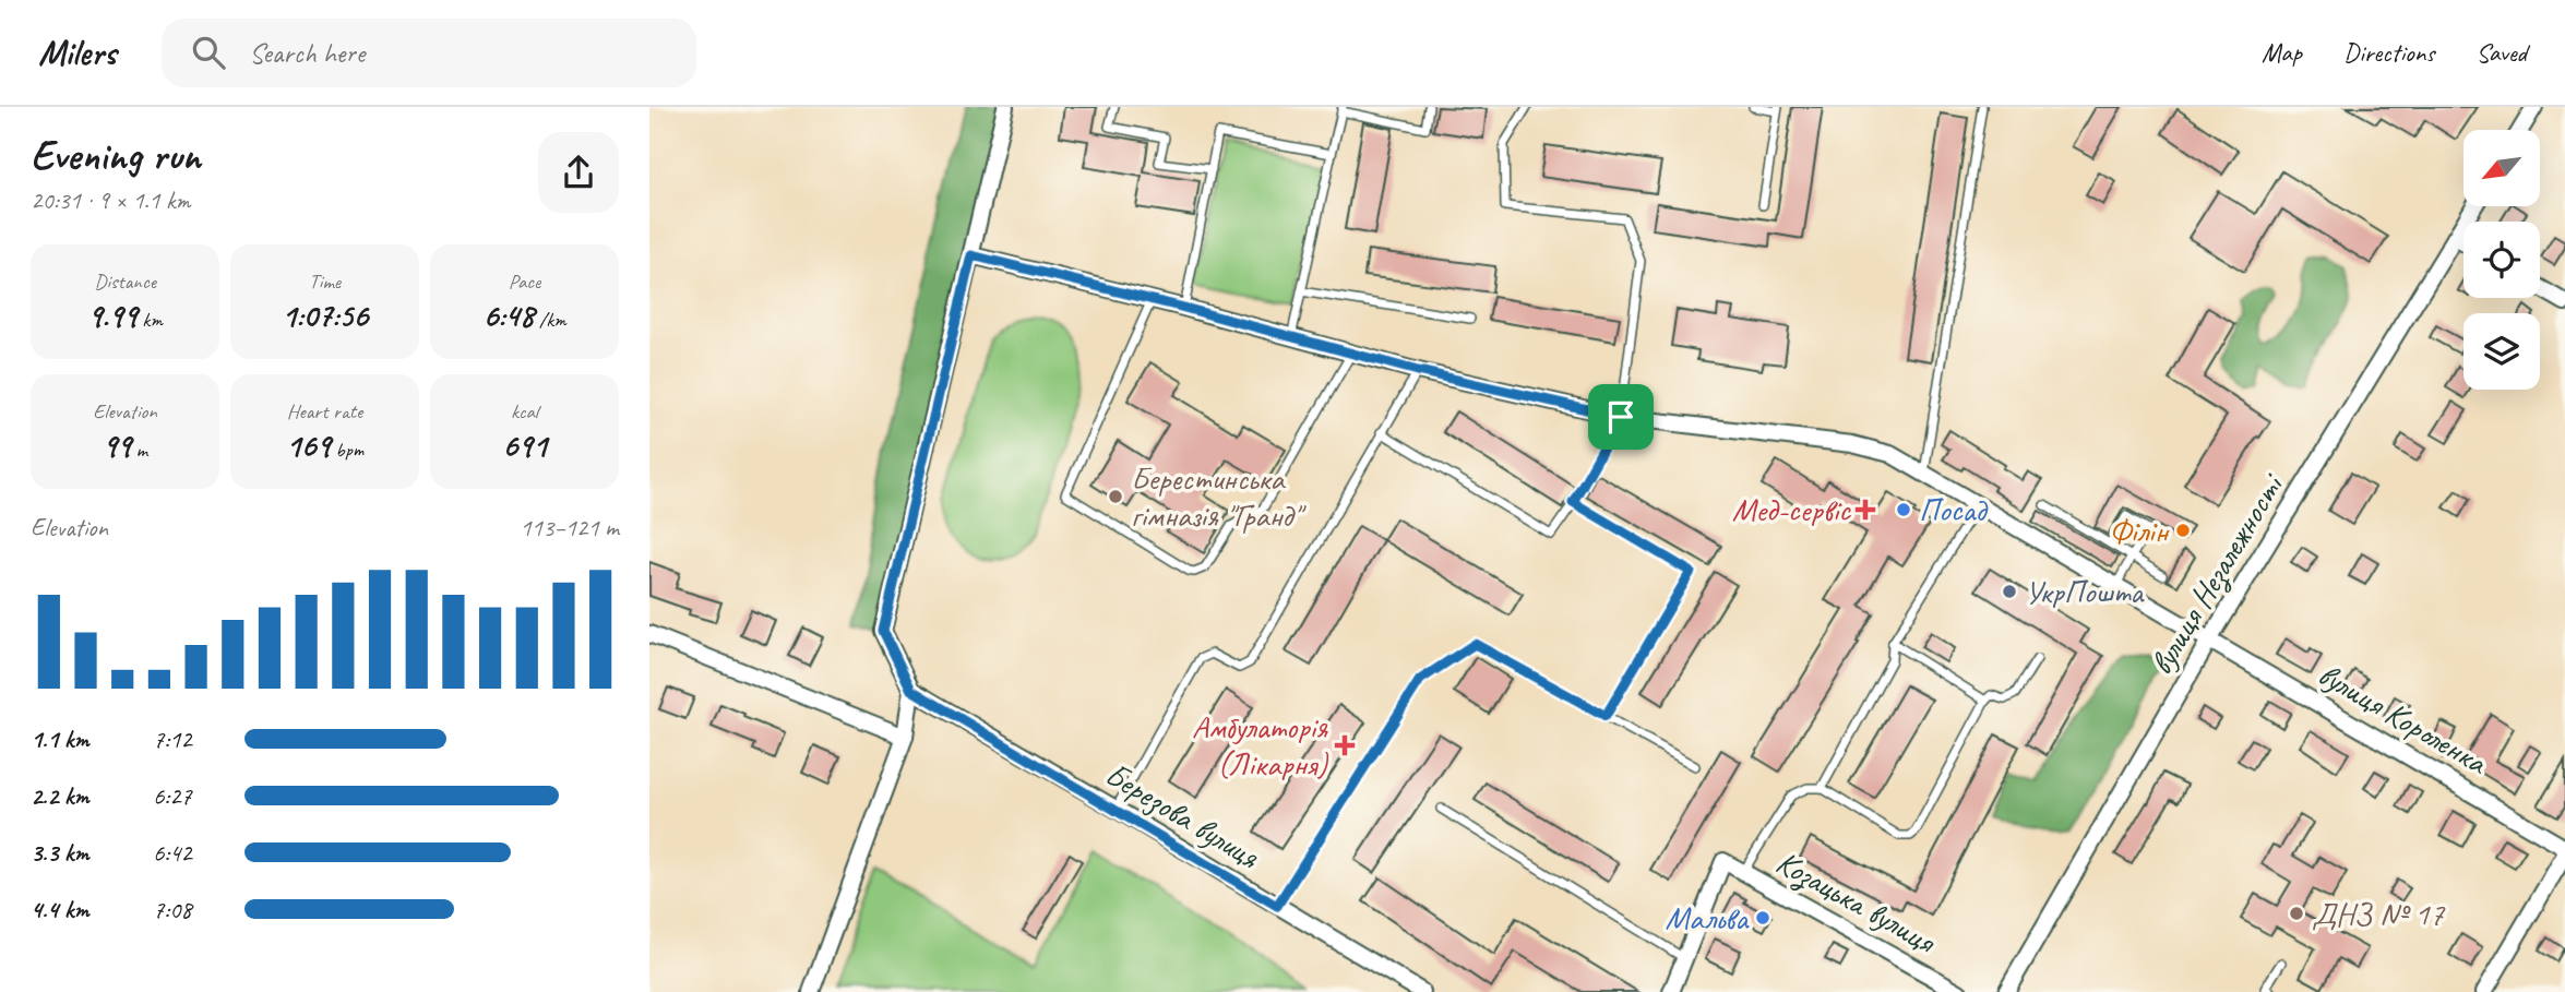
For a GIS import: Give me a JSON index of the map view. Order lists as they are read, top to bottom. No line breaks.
{"streets":{"street":["вулиця Незалежності","вулиця Короленка","Березова вулиця","Козацька вулиця"]},"crossings":[["вулиця Незалежності","вулиця Короленка"]],"places":{"other":["Берестинська гімназія \"Гранд\"","Посад","Філін","УкрПошта","ДНЗ № 17","Мальва"],"health":["Мед-сервіс","Амбулаторія (Лікарня)"]},"north":"bottom left","page":{"header":"Milers","search":"Search here","nav":["Map","Directions","Saved"],"heading":["Evening run","20:31 · 9 × 1.1 km"],"stats":[["Distance","9.99 km"],["Time","1:07:56"],["Pace","6:48 /km"],["Elevation","99 m"],["Heart rate","169 bpm"],["kcal","691"]],"chart":["Elevation","113–121 m"],"list":[{"name":"1.1 km","note":"7:12"},{"name":"2.2 km","note":"6:27"},{"name":"3.3 km","note":"6:42"},{"name":"4.4 km","note":"7:08"}]}}
